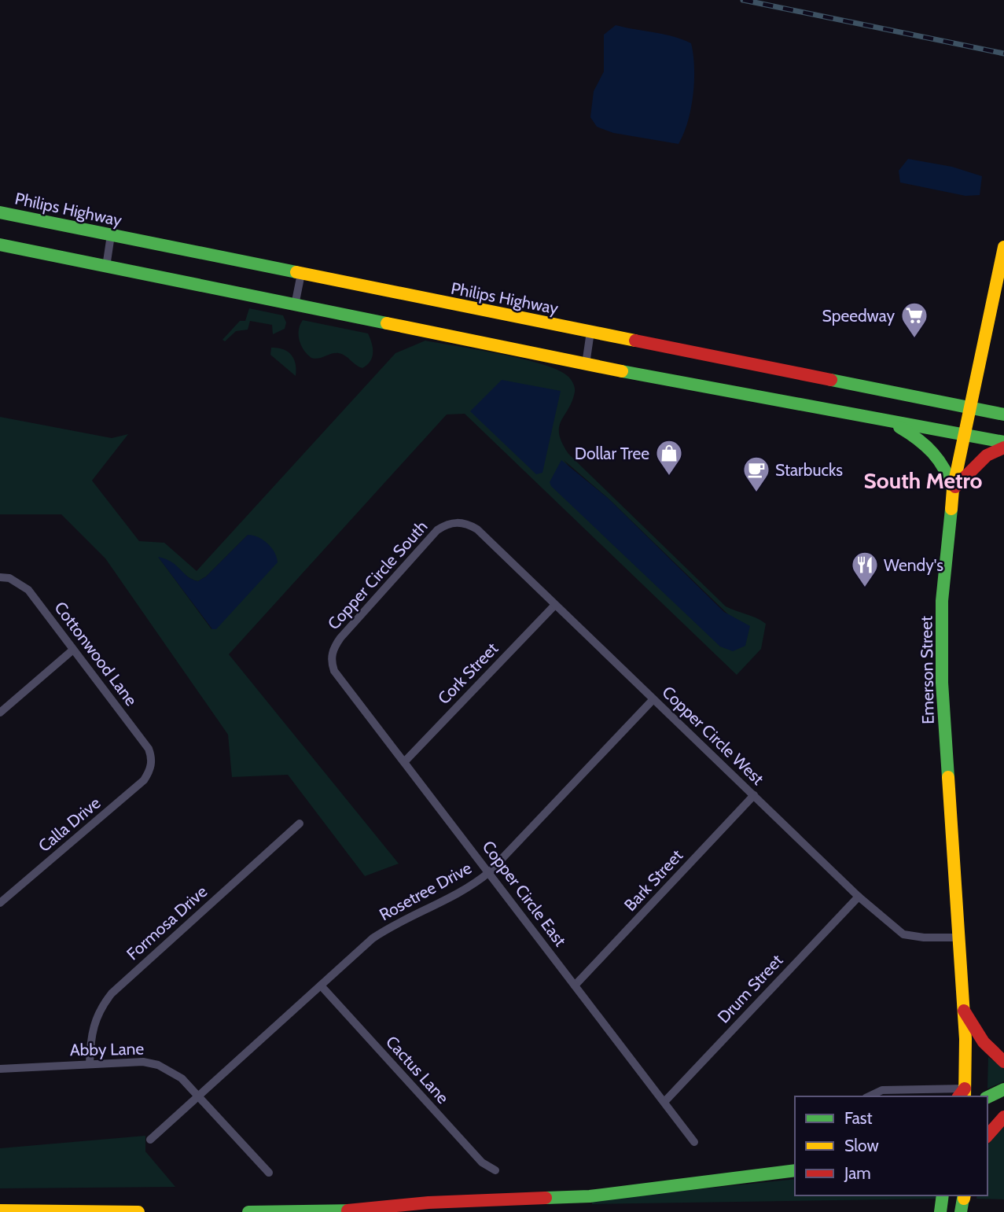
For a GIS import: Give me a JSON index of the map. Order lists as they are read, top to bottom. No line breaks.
{"streets":{"main road":["Philips Highway","Emerson Street"],"street":["Copper Circle South","Cottonwood Lane","Cork Street","Copper Circle West","Calla Drive","Bark Street","Rosetree Drive","Copper Circle East","Formosa Drive","Drum Street","Abby Lane","Cactus Lane"]},"crossings":[["Philips Highway","Emerson Street"],["Copper Circle South","Copper Circle West"],["Copper Circle South","Copper Circle East"],["Cottonwood Lane","Calla Drive"],["Emerson Street","Copper Circle West"],["Cork Street","Copper Circle West"],["Cork Street","Copper Circle East"],["Copper Circle West","Bark Street"],["Copper Circle West","Rosetree Drive"],["Copper Circle West","Drum Street"],["Bark Street","Copper Circle East"],["Rosetree Drive","Copper Circle East"],["Rosetree Drive","Abby Lane"],["Rosetree Drive","Cactus Lane"],["Copper Circle East","Drum Street"],["Formosa Drive","Abby Lane"]],"districts":["South Metro"],"places":{"supermarket":["Speedway"],"shop":["Dollar Tree"],"cafe":["Starbucks"],"restaurant":["Wendy's"]},"legend":["Fast","Slow","Jam"]}
